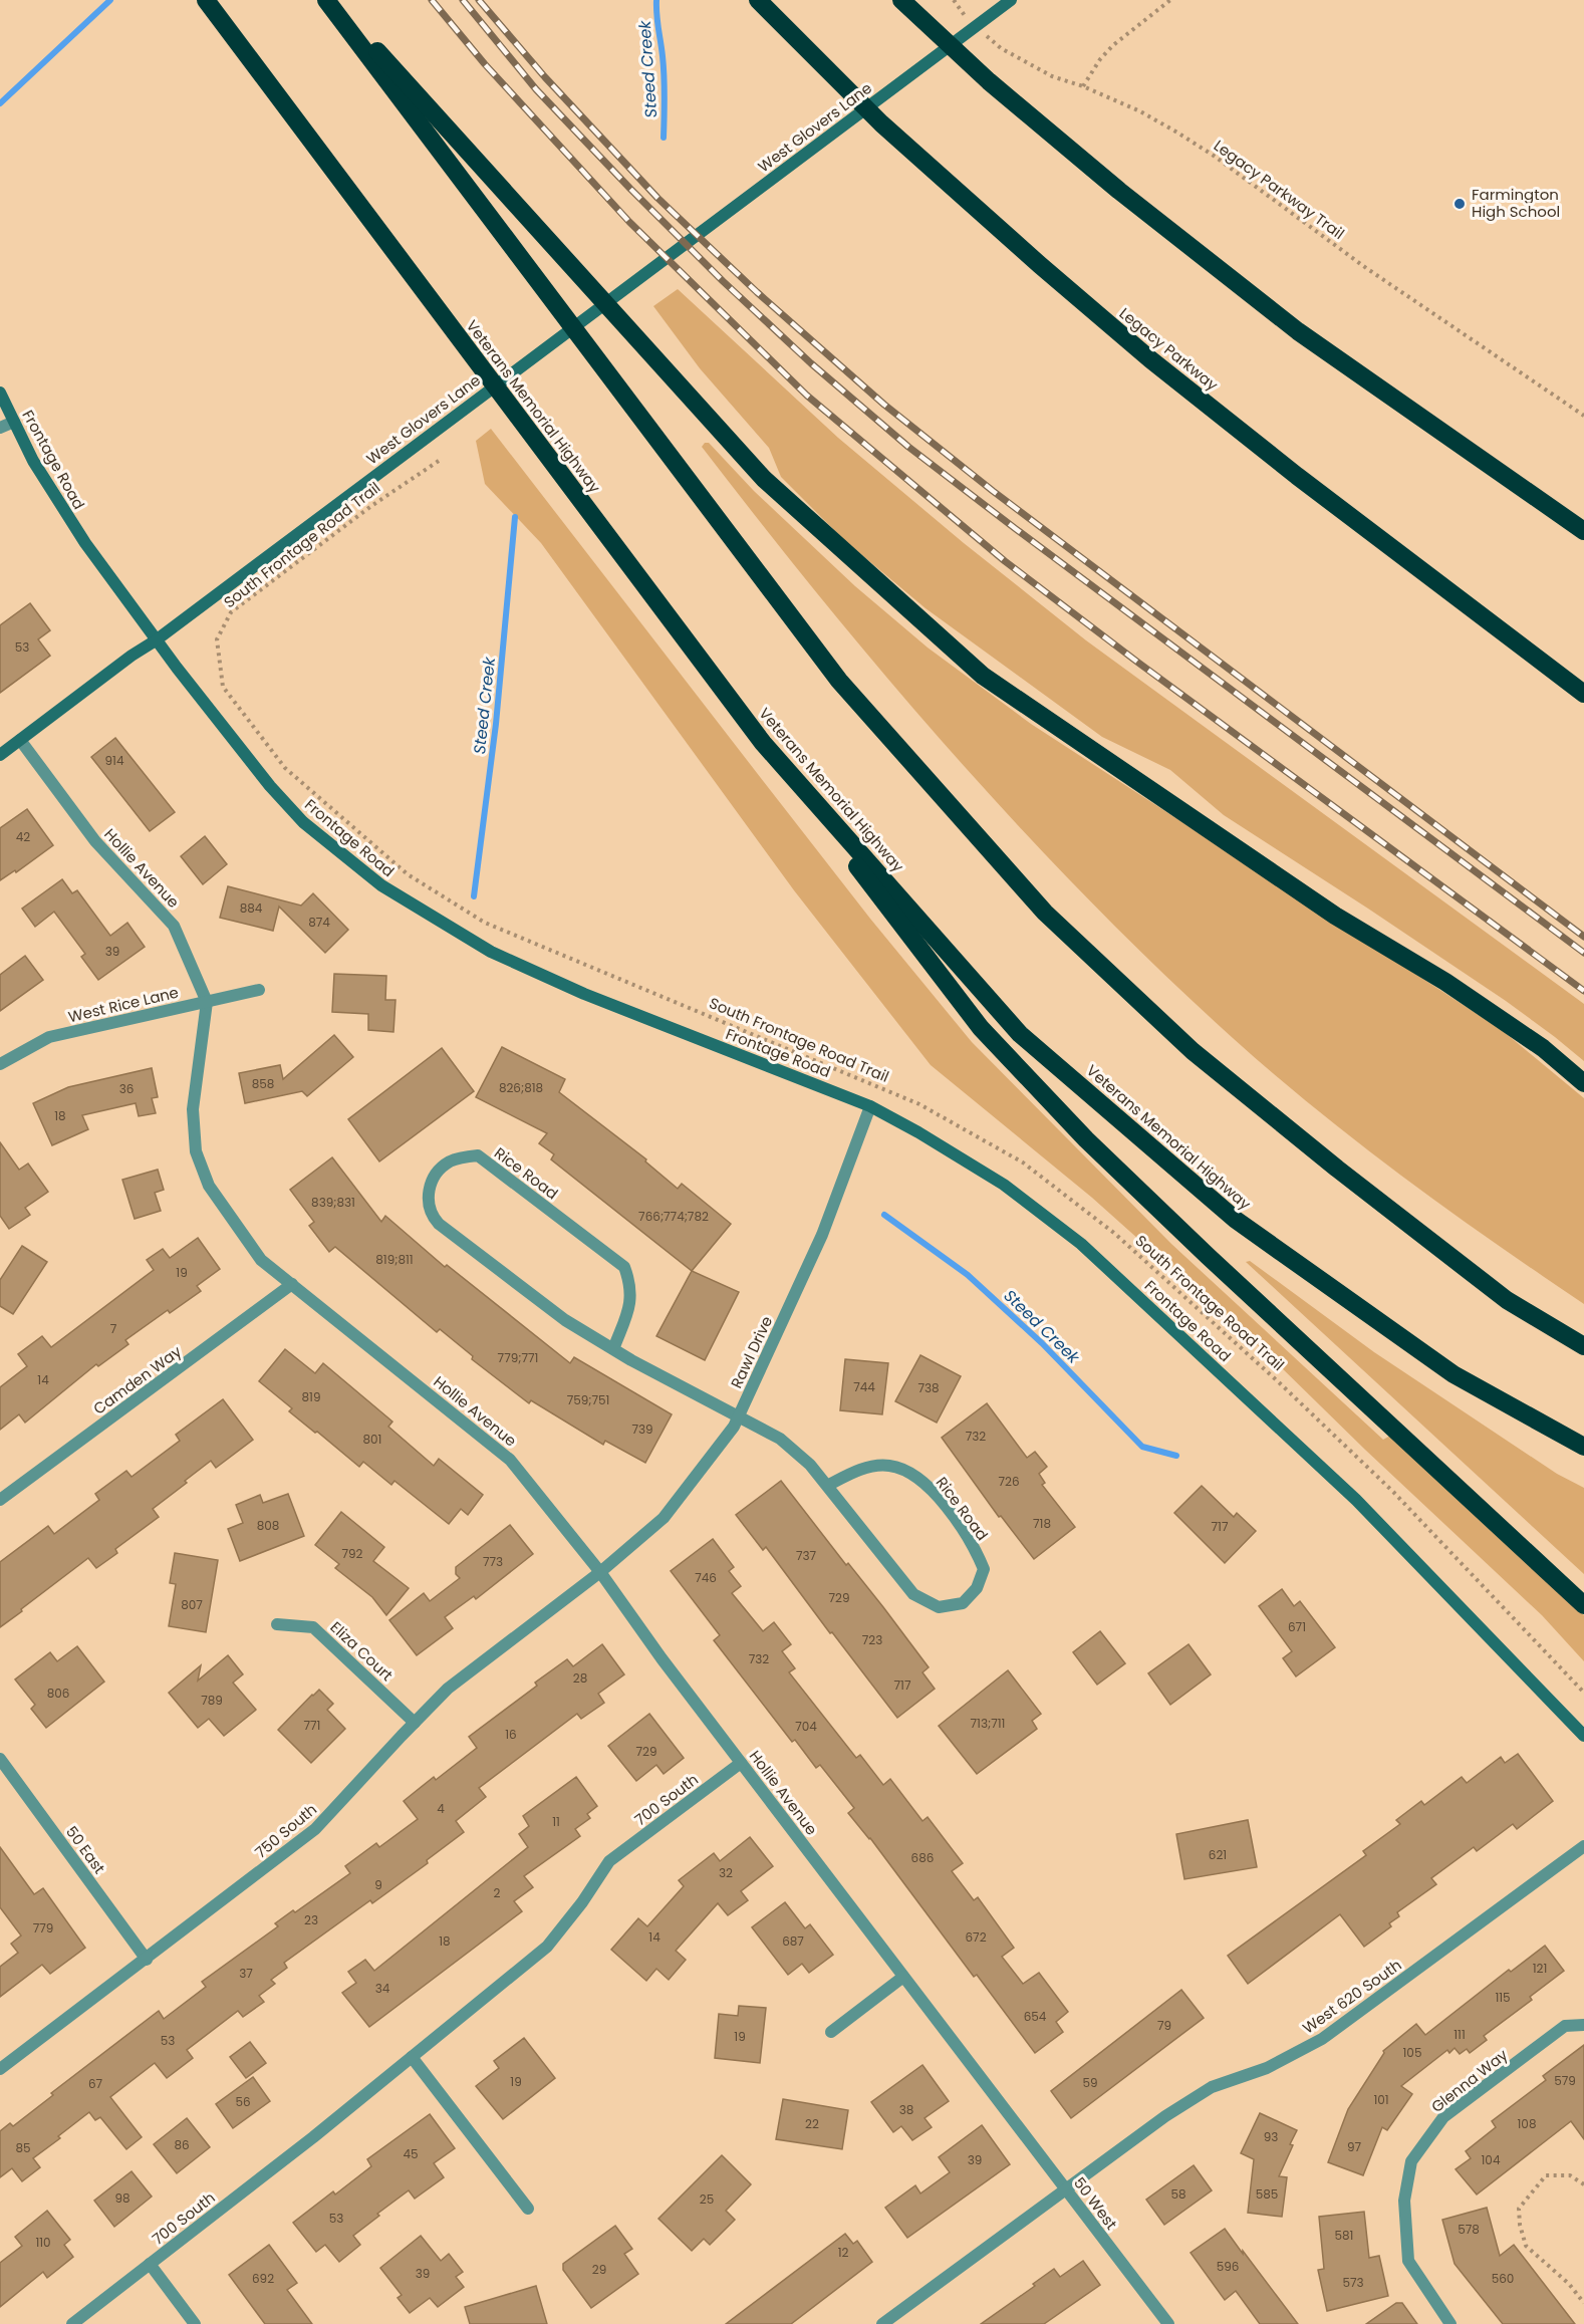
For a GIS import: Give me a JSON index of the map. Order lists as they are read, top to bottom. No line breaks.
{"streets":{"highway":["Legacy Parkway","Veterans Memorial Highway"],"street":["West Glovers Lane","Frontage Road","Hollie Avenue","West Rice Lane","Rice Road","Rawl Drive","Camden Way","Eliza Court","700 South","750 South","50 East","West 620 South","Glenna Way","50 West"],"path":["Legacy Parkway Trail","South Frontage Road Trail"]},"crossings":[["West Glovers Lane","Frontage Road"],["West Glovers Lane","Hollie Avenue"],["Frontage Road","Rawl Drive"],["Hollie Avenue","West Rice Lane"],["Hollie Avenue","Rawl Drive"],["Hollie Avenue","Camden Way"],["Hollie Avenue","700 South"],["Hollie Avenue","750 South"],["Hollie Avenue","50 West"],["Rice Road","Rawl Drive"],["Rawl Drive","750 South"],["Eliza Court","750 South"],["750 South","50 East"],["West 620 South","50 West"]],"water":["Steed Creek"],"places":["Farmington High School"],"house_numbers":["53","914","42","884","874","39","858","826;818","36","18","839;831","766;774;782","819;811","19","7","779;771","14","744","738","819","759;751","739","732","801","726","718","808","717","792","737","773","746","729","807","671","723","732","28","717","806","789","713;711","771","704","16","729","4","11","621","686","32","9","2","23","779","14","672","18","687","121","37","34","115","654","79","111","19","53","105","579","19","59","67","101","56","38","22","108","93","86","97","85","45","39","104","58","585","98","25","53","578","581","110","12","596","29","39","692","560","573"]}
